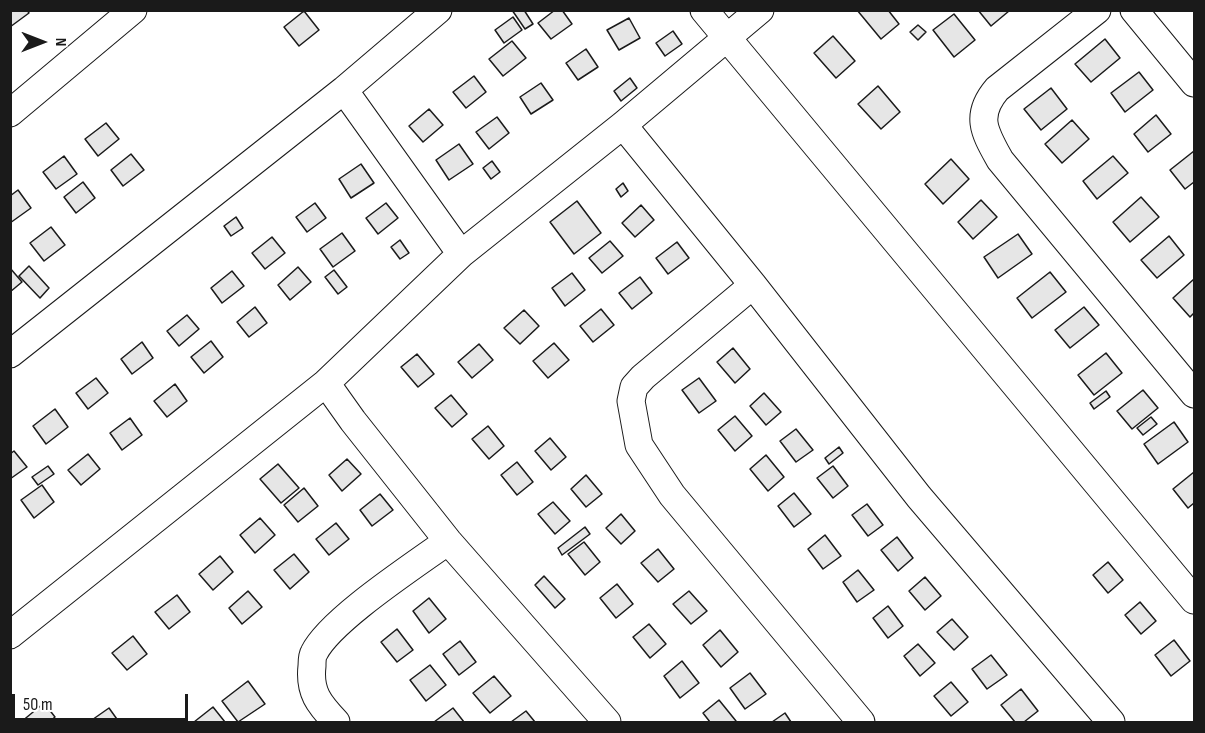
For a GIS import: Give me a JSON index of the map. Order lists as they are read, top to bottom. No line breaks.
{"scale_bar":"50 m","north":"right"}
